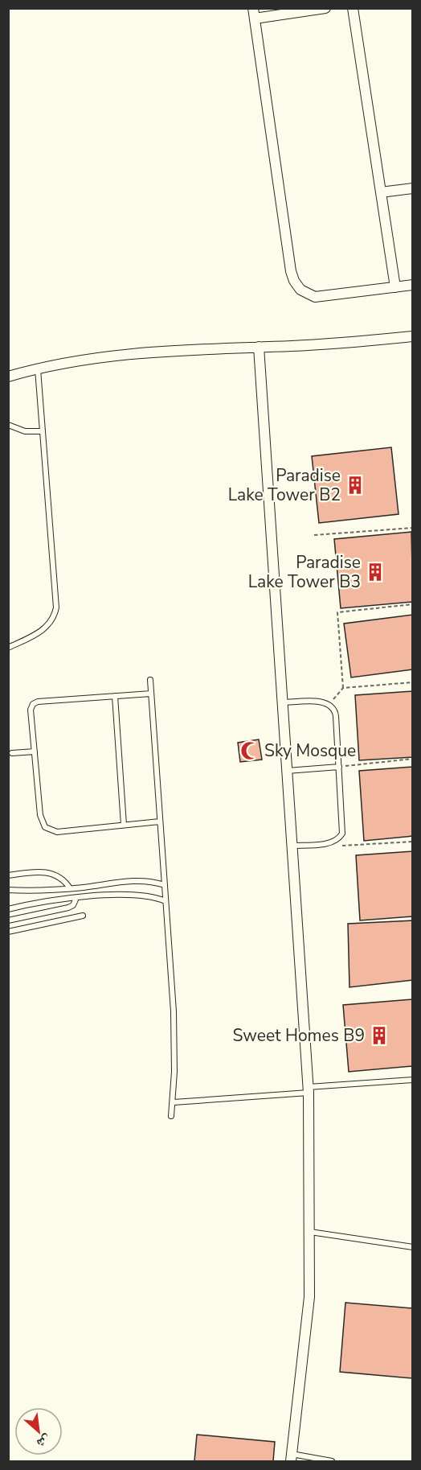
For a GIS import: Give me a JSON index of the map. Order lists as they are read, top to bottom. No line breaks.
{"places":{"building":["Paradise Lake Tower B2","Paradise Lake Tower B3","Sweet Homes B9"],"mosque":["Sky Mosque"]},"north":"bottom right"}
